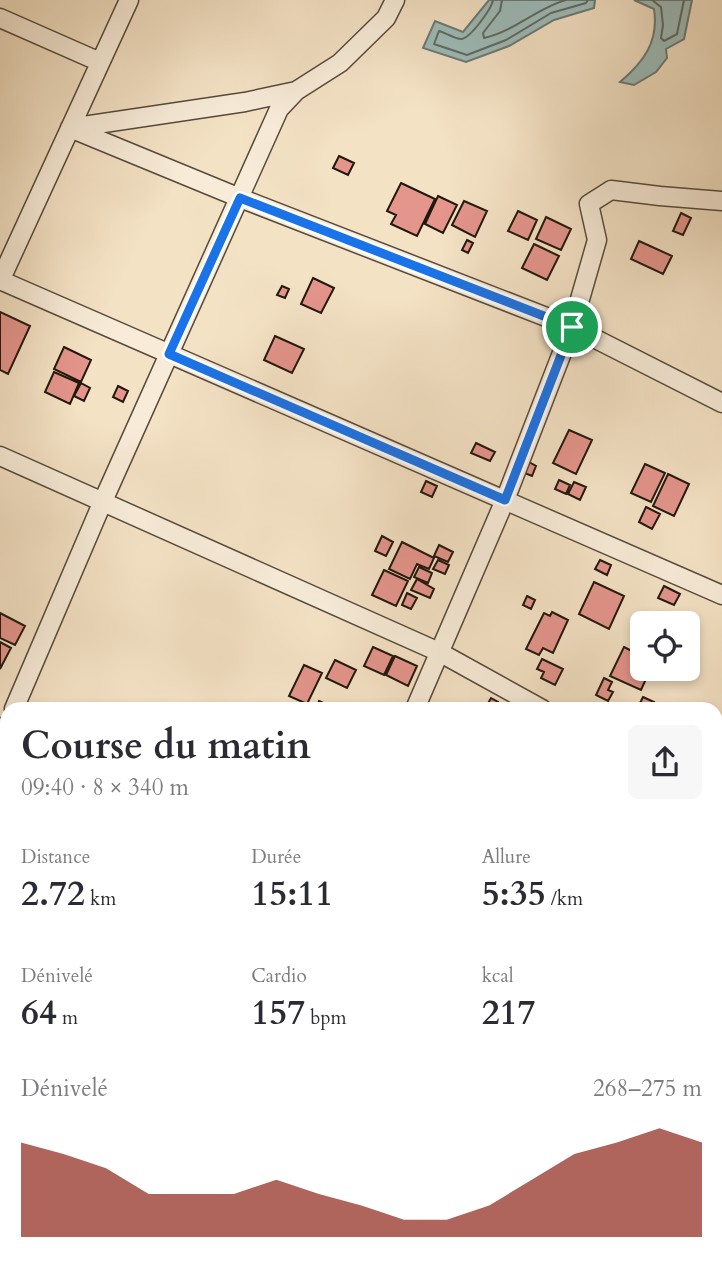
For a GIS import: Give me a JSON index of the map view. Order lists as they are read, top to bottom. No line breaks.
{"page":{"heading":["Course du matin","09:40 · 8 × 340 m"],"stats":[["Distance","2.72 km"],["Durée","15:11"],["Allure","5:35 /km"],["Dénivelé","64 m"],["Cardio","157 bpm"],["kcal","217"]],"chart":["Dénivelé","268–275 m"]}}
